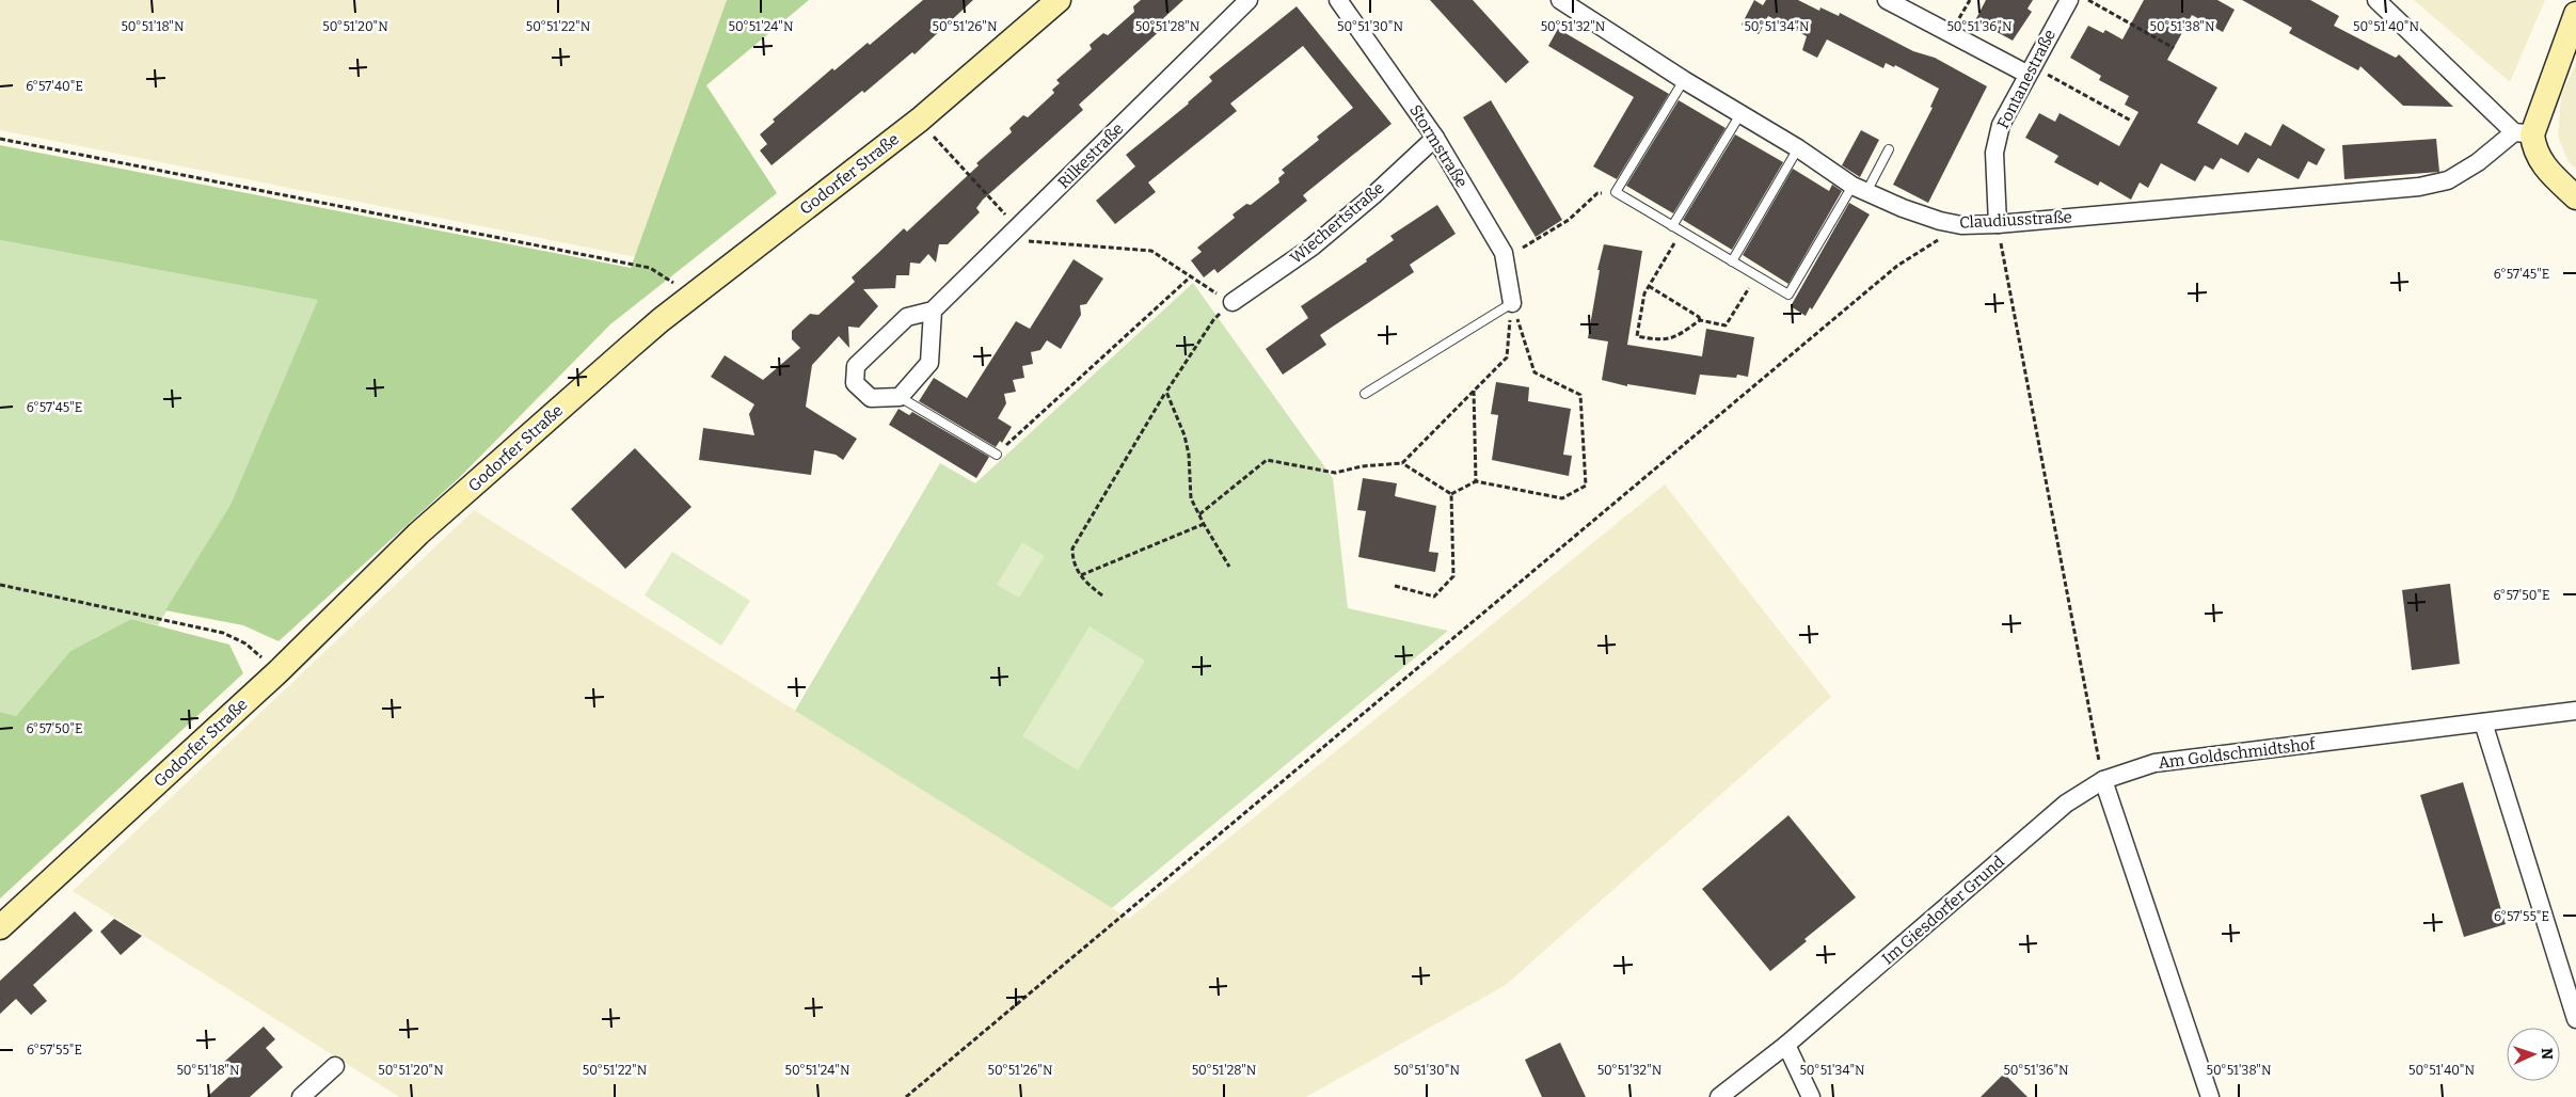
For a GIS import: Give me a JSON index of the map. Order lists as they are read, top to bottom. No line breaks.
{"streets":{"street":["Fontanestraße","Stormstraße","Rilkestraße","Godorfer Straße","Claudiusstraße","Wiechertstraße","Am Goldschmidtshof","Im Giesdorfer Grund"]},"crossings":[["Fontanestraße","Claudiusstraße"],["Stormstraße","Wiechertstraße"],["Am Goldschmidtshof","Im Giesdorfer Grund"]],"north":"right","coordinates":["50°51'18\"N","50°51'20\"N","50°51'22\"N","50°51'24\"N","50°51'26\"N","50°51'28\"N","50°51'30\"N","50°51'32\"N","50°51'34\"N","50°51'36\"N","50°51'38\"N","50°51'40\"N","6°57'40\"E","6°57'45\"E","6°57'50\"E","6°57'55\"E"]}
